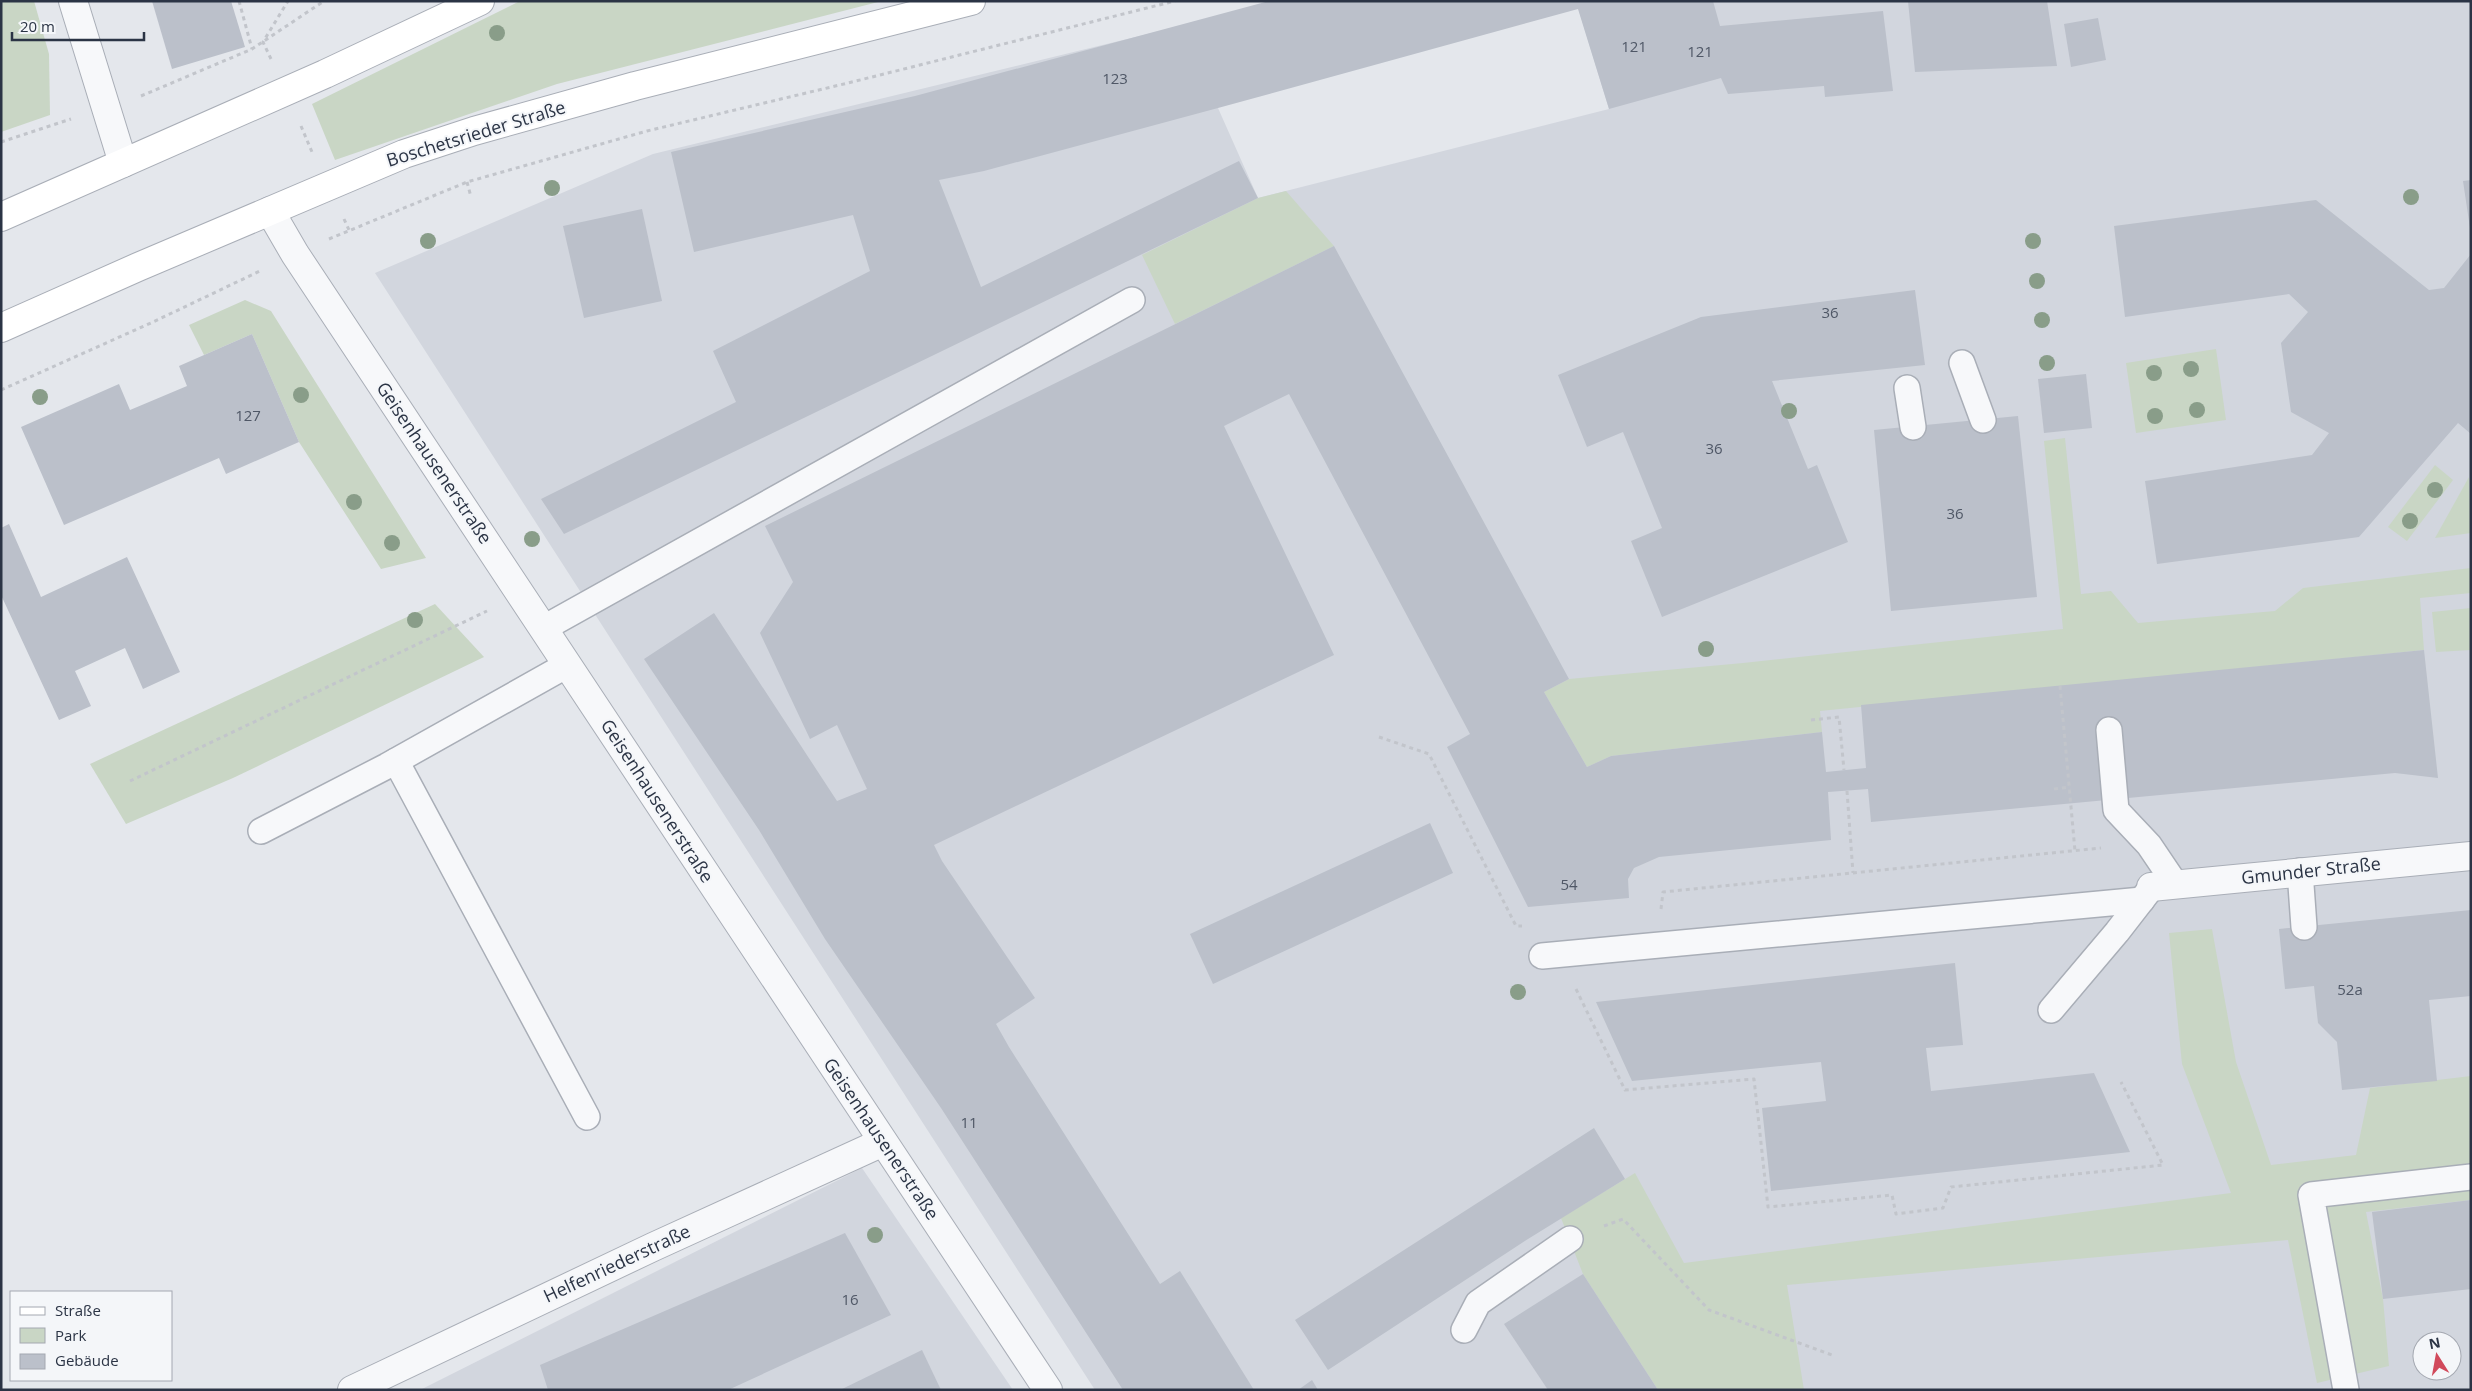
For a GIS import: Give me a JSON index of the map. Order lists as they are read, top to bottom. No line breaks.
{"streets":{"main road":["Boschetsrieder Straße"],"street":["Geisenhausenerstraße","Gmunder Straße","Helfenriederstraße"]},"crossings":[["Boschetsrieder Straße","Geisenhausenerstraße"],["Geisenhausenerstraße","Helfenriederstraße"]],"house_numbers":["121","121","123","36","127","36","36","54","52a","11","16"],"legend":["Straße","Park","Gebäude"],"scale_bar":"20 m","north":"top"}
